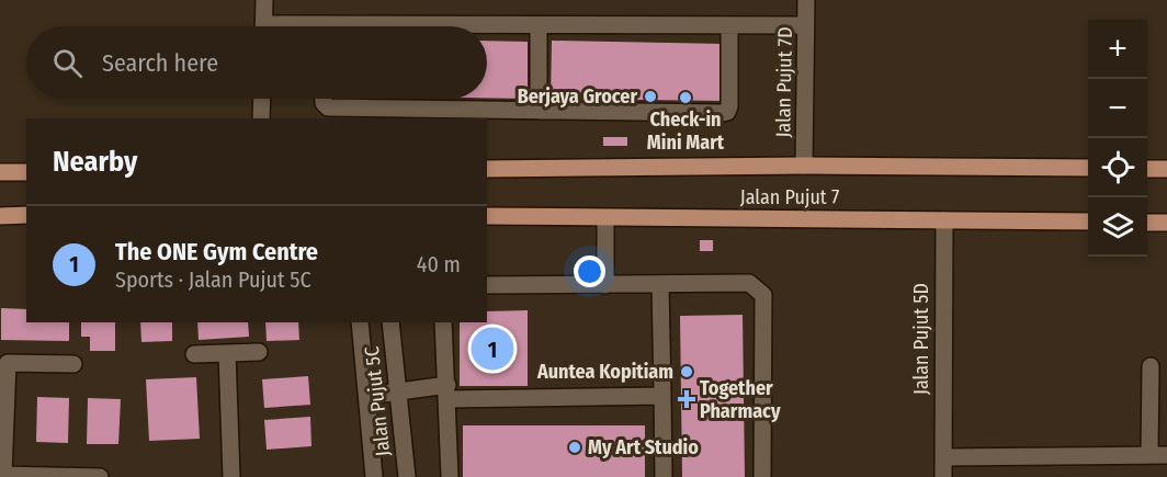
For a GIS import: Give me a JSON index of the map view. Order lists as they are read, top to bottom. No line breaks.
{"streets":{"main road":["Jalan Pujut 7"],"street":["Jalan Pujut 7D","Jalan Pujut 5D","Jalan Pujut 5C"]},"crossings":[["Jalan Pujut 7D","Jalan Pujut 7"],["Jalan Pujut 7","Jalan Pujut 5D"]],"places":{"other":["Berjaya Grocer","Check-in Mini Mart","Auntea Kopitiam","My Art Studio"],"health":["Together Pharmacy"]},"page":{"map_buttons":["+","−"],"search":"Search here","heading":"Nearby","list":[{"mark":"1","name":"The ONE Gym Centre","note":"Sports · Jalan Pujut 5C","value":"40 m"}],"pins":"1"}}
